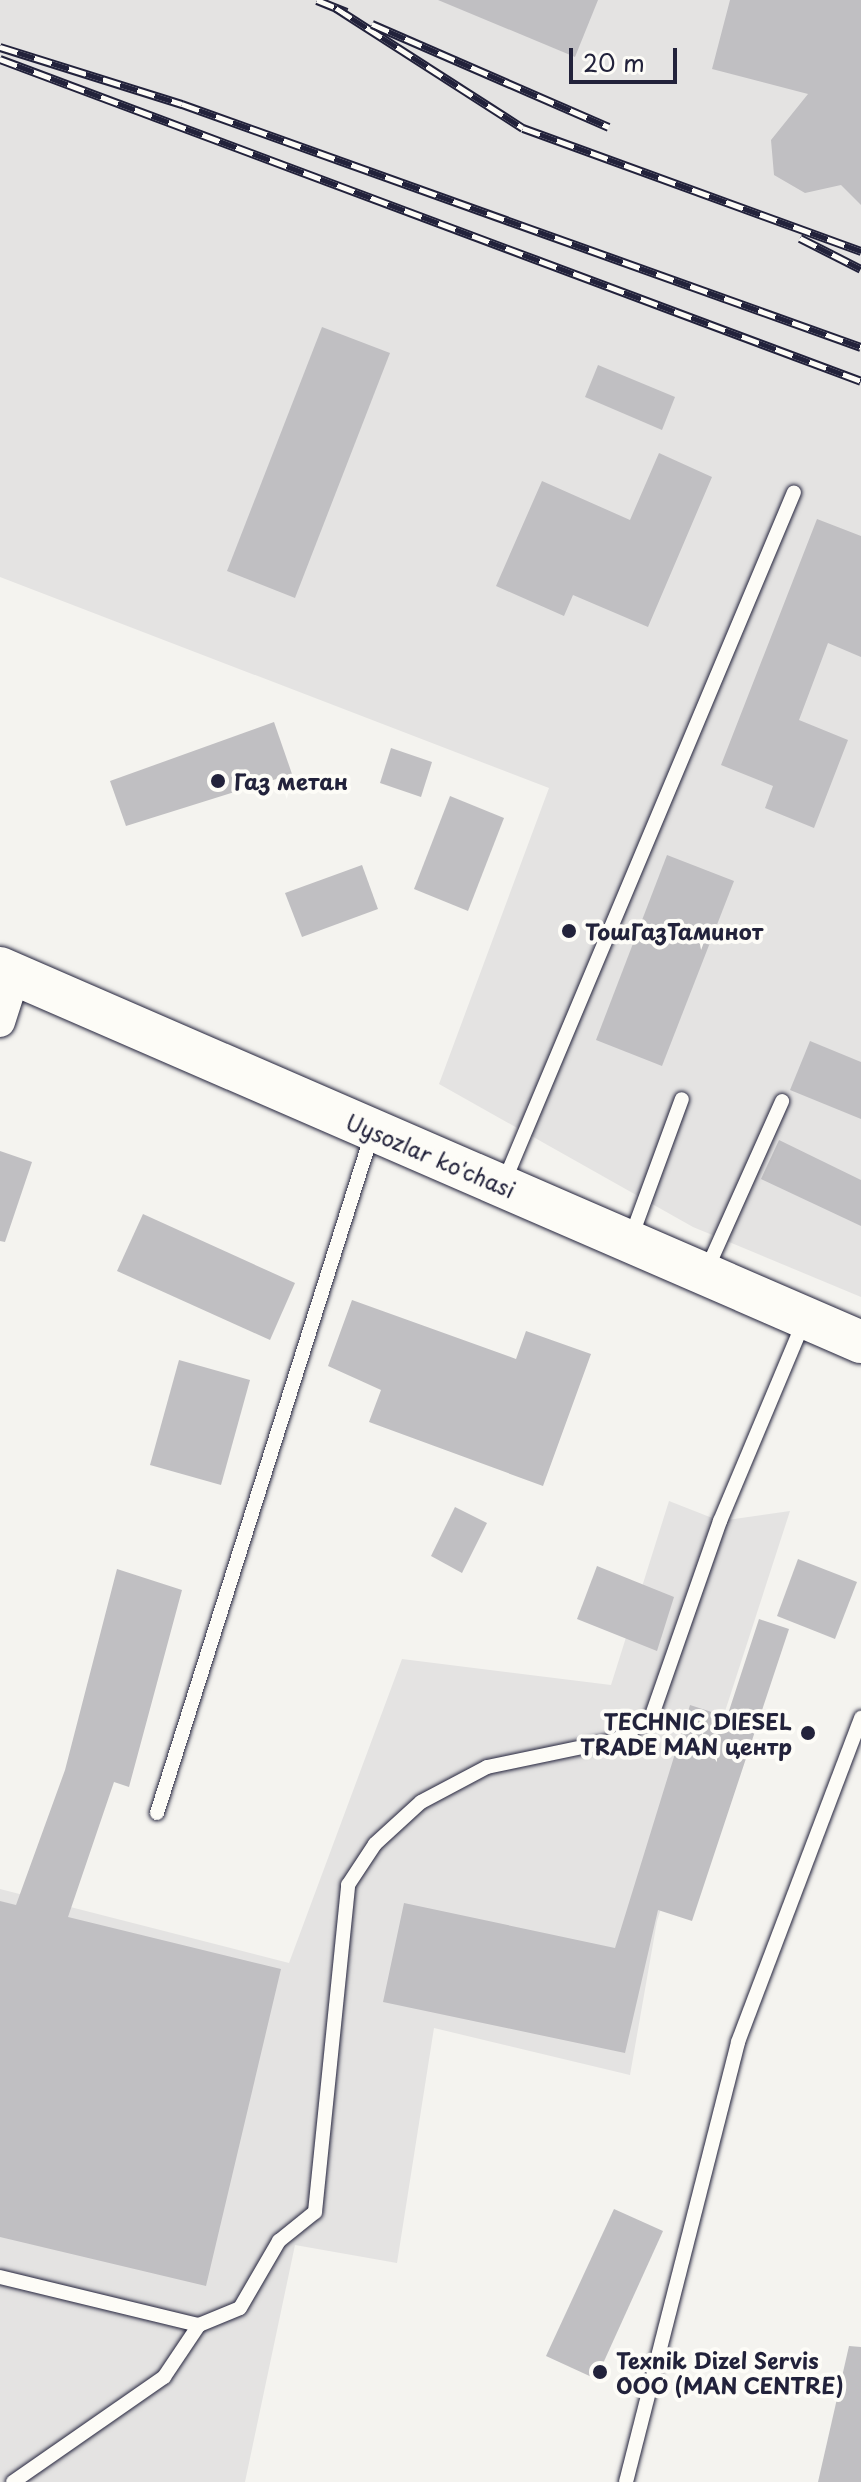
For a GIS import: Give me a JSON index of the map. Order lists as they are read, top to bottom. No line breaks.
{"streets":{"main road":["Uysozlar ko'chasi"]},"places":["Газ метан","ТошГазТаминот","TECHNIC DIESEL TRADE MAN центр","Texnik Dizel Servis OOO (MAN CENTRE)"],"scale_bar":"20 m"}
